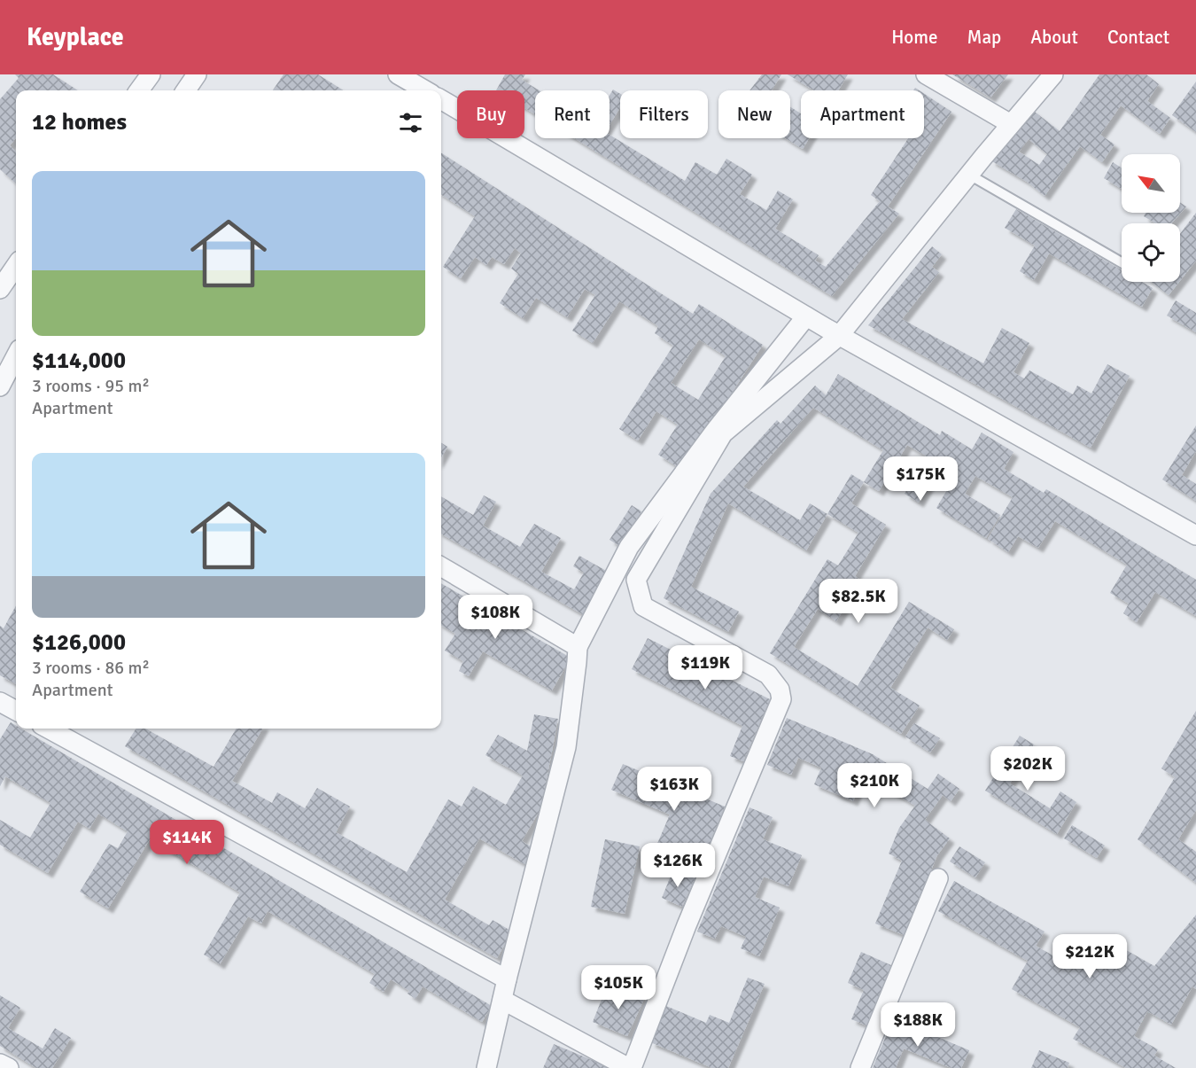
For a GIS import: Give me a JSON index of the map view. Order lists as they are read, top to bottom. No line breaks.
{"north":"top left","page":{"header":"Keyplace","nav":["Home","Map","About","Contact"],"chip":["Buy","Rent","Filters","New","Apartment"],"heading":"12 homes","list":[{"name":"$114,000","note":"3 rooms · 95 m² · Apartment"},{"name":"$126,000","note":"3 rooms · 86 m² · Apartment"}],"price":["$175K","$82.5K","$108K","$119K","$202K","$210K","$163K","$114K","$126K","$212K","$105K","$188K"]}}
